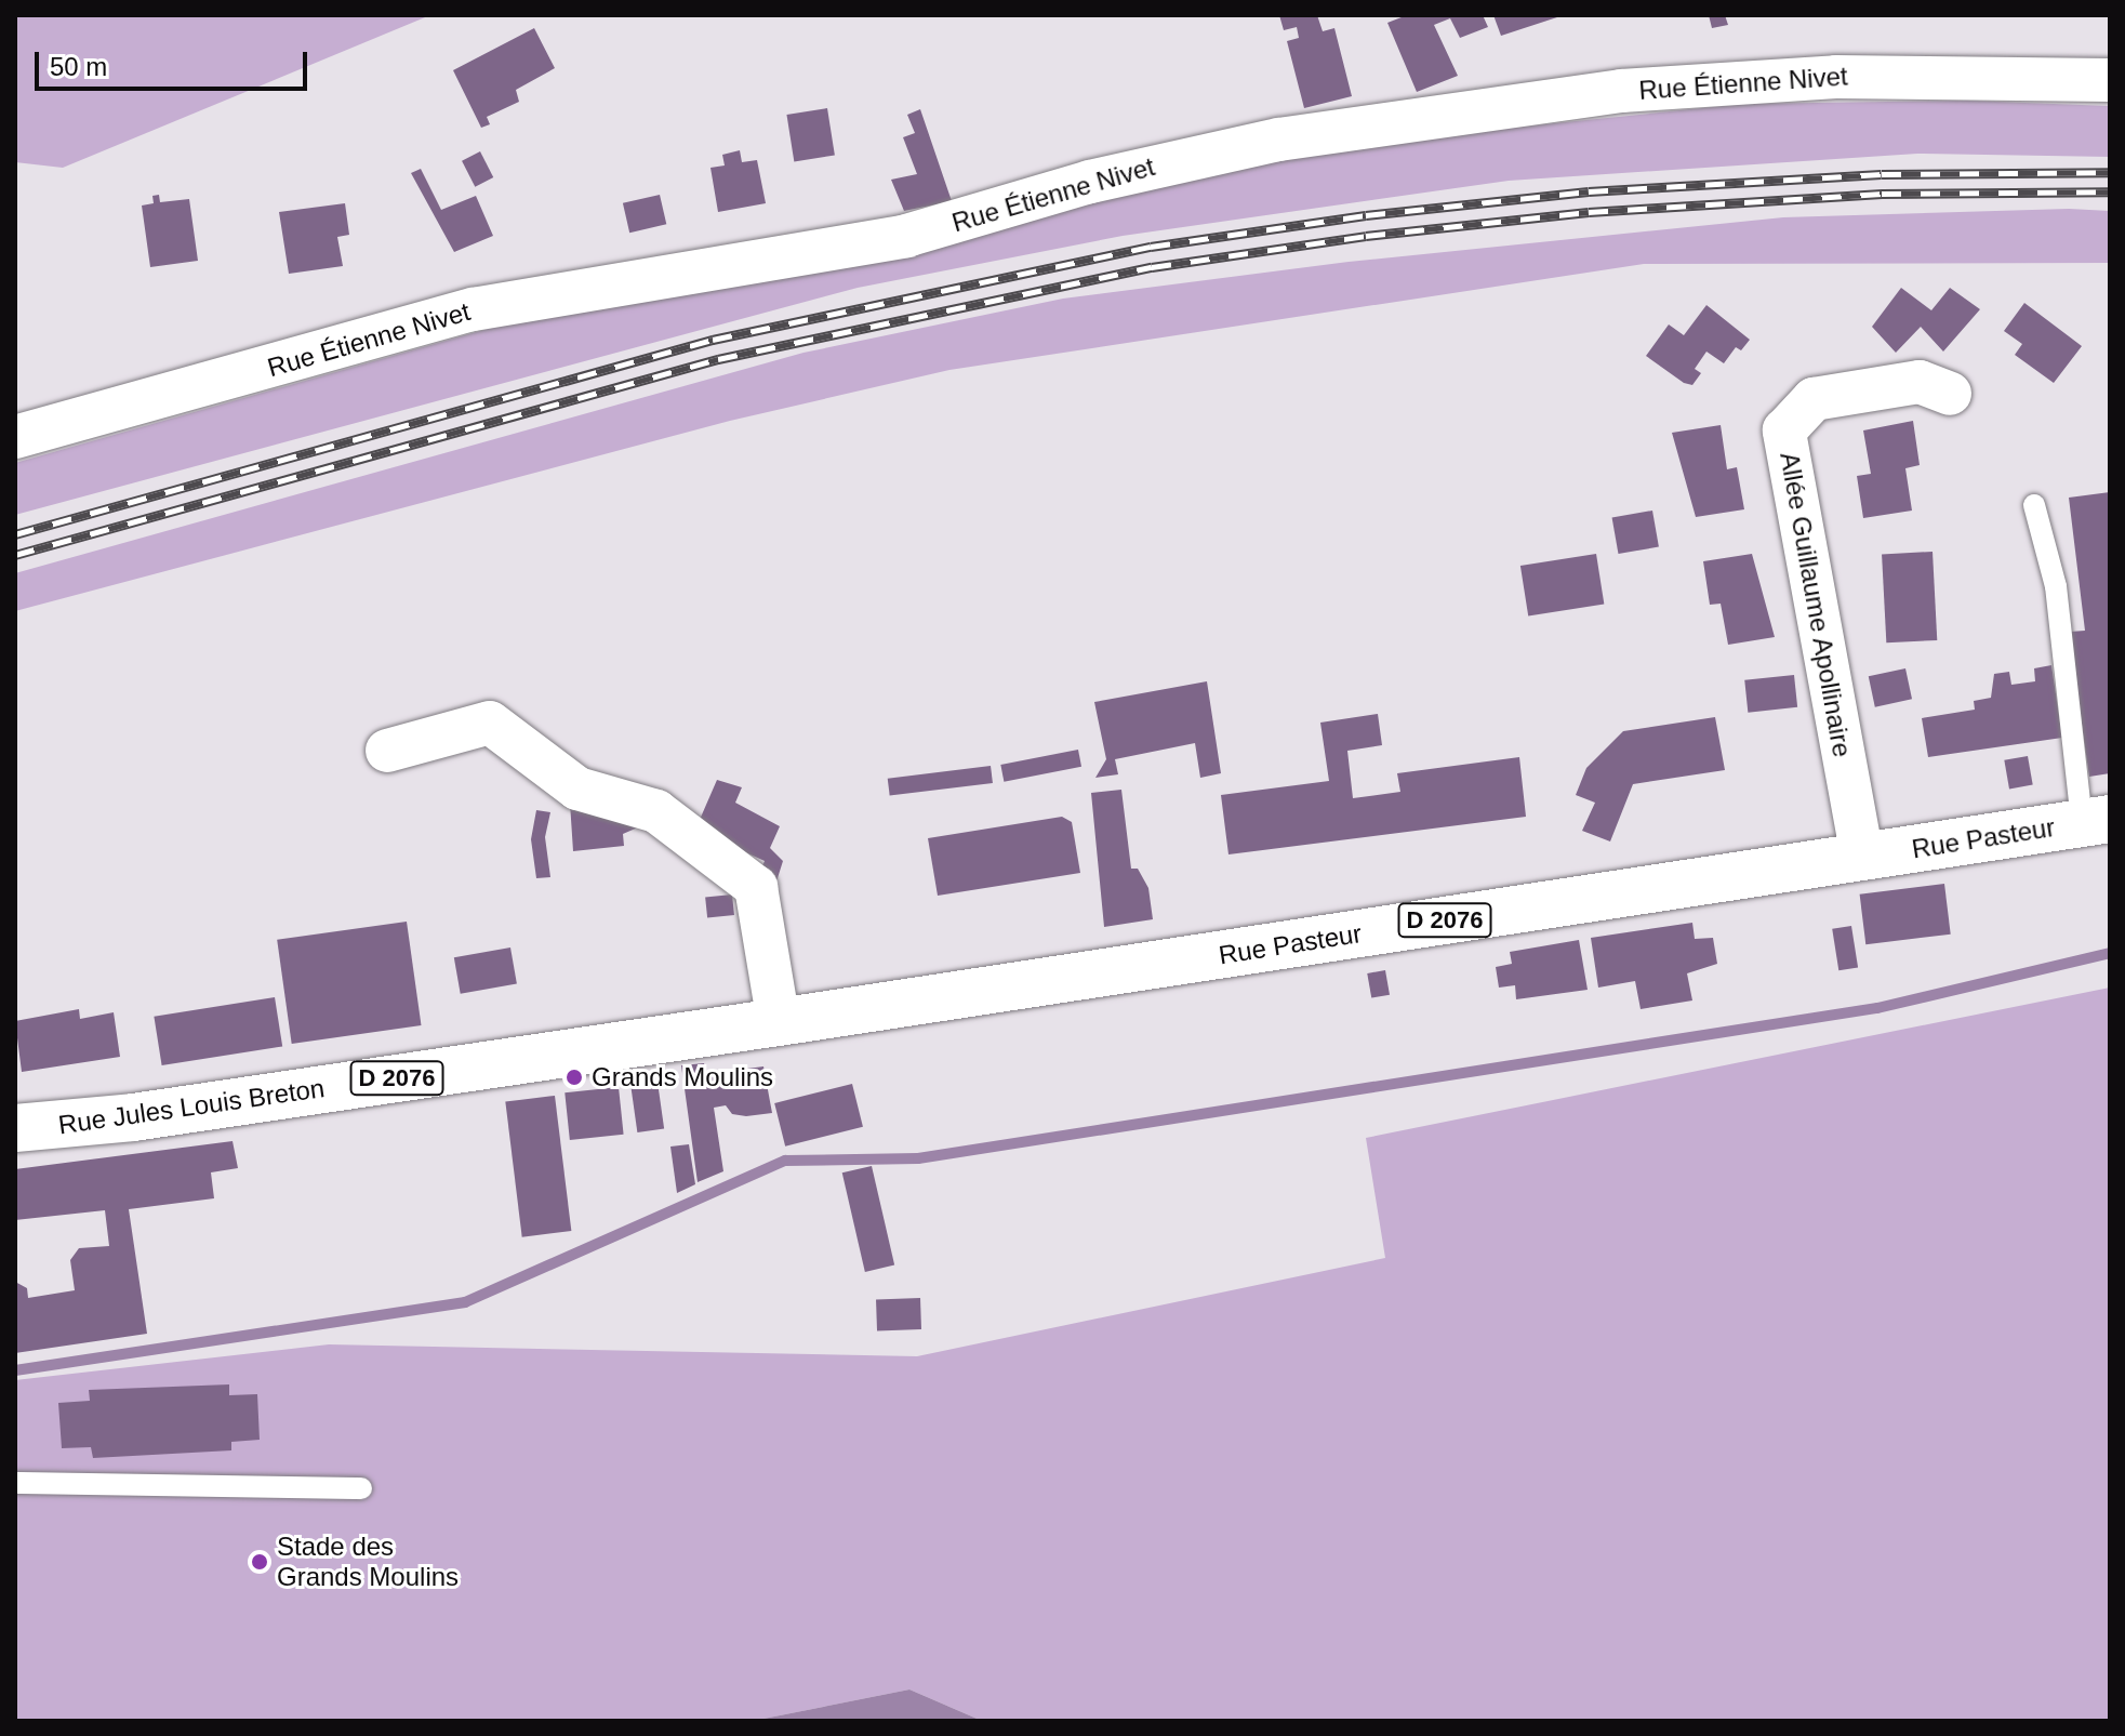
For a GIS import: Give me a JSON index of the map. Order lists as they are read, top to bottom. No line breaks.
{"streets":{"main road":["Rue Pasteur","D 2076","Rue Jules Louis Breton"],"street":["Rue Étienne Nivet","Allée Guillaume Apollinaire"]},"crossings":[["Allée Guillaume Apollinaire","Rue Pasteur"],["Rue Pasteur","Rue Jules Louis Breton"]],"places":["Grands Moulins","Stade des Grands Moulins"],"scale_bar":"50 m"}
